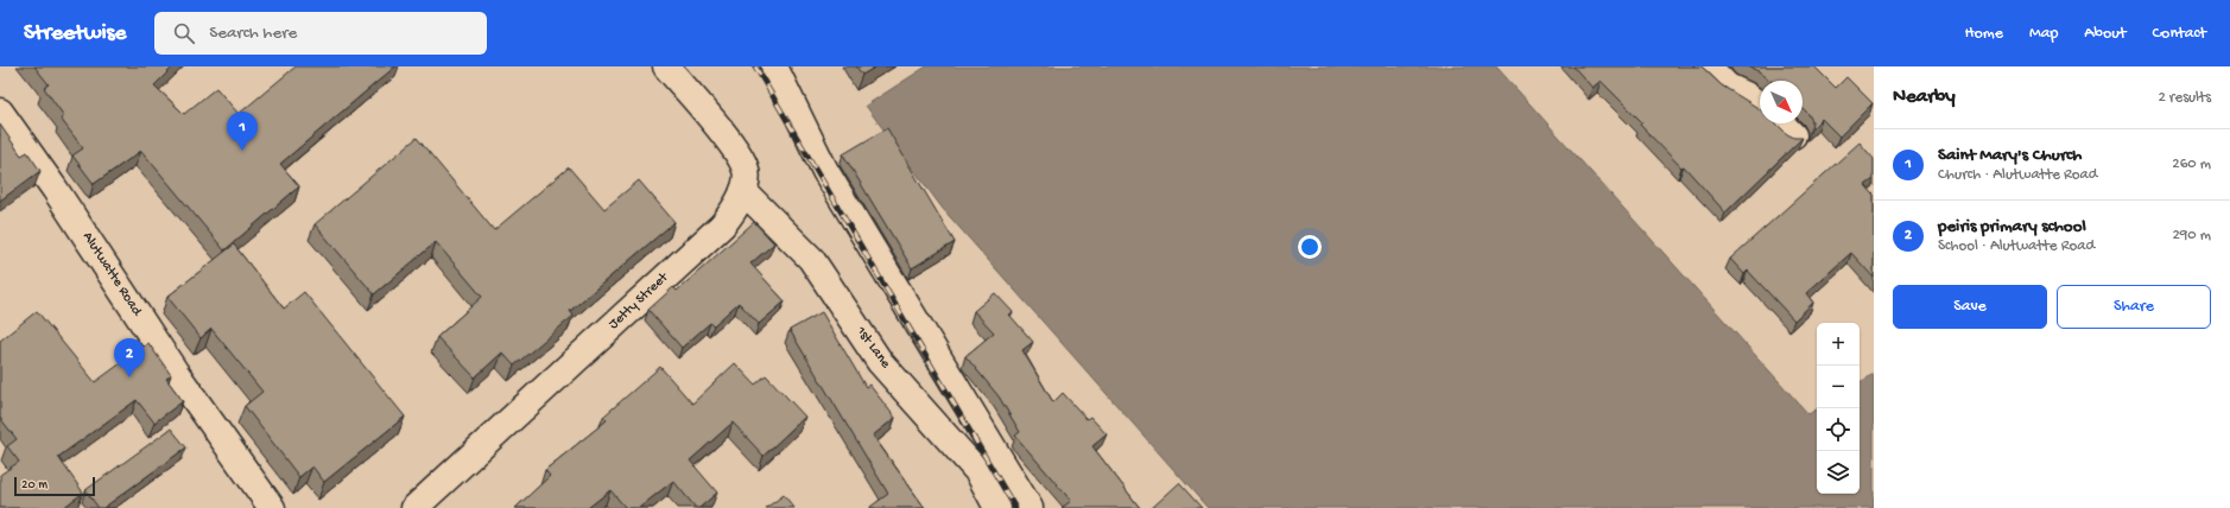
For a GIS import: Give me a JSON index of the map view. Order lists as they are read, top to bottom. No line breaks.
{"streets":{"street":["Alutwatte Road","Jetty Street","1st Lane"]},"crossings":[["Jetty Street","1st Lane"]],"scale_bar":"20 m","north":"bottom right","page":{"header":"Streetwise","search":"Search here","nav":["Home","Map","About","Contact"],"heading":["Nearby","2 results"],"pins":["1","2"],"list":[{"mark":"1","name":"Saint Mary's Church","note":"Church · Alutwatte Road","value":"260 m"},{"mark":"2","name":"peiris primary school","note":"School · Alutwatte Road","value":"290 m"}],"buttons":["Save","Share"],"map_buttons":["+","−"],"scale":"20 m"}}
